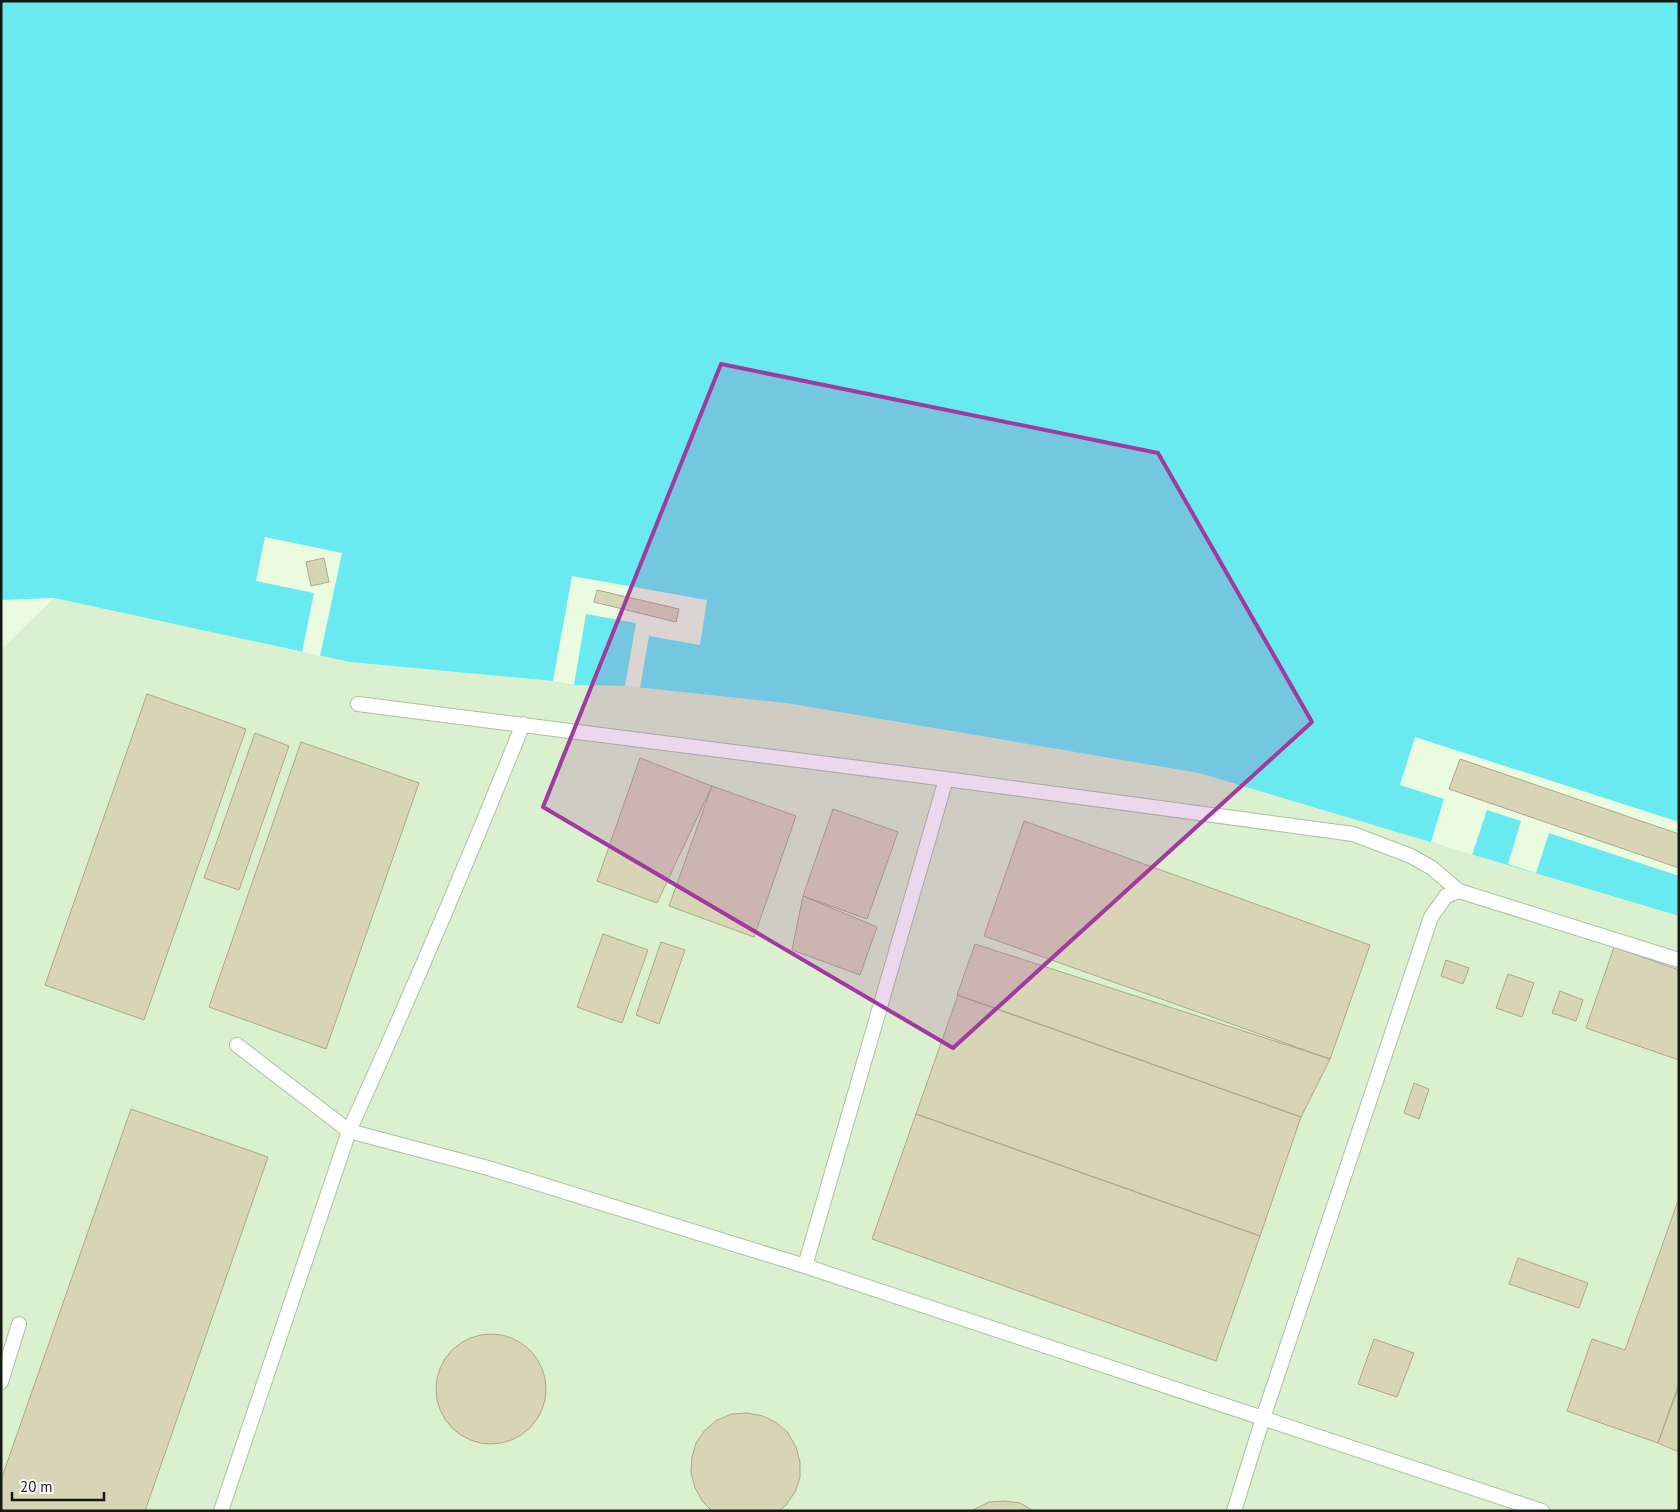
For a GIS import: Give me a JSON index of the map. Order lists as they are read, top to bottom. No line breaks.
{"scale_bar":"20 m"}
